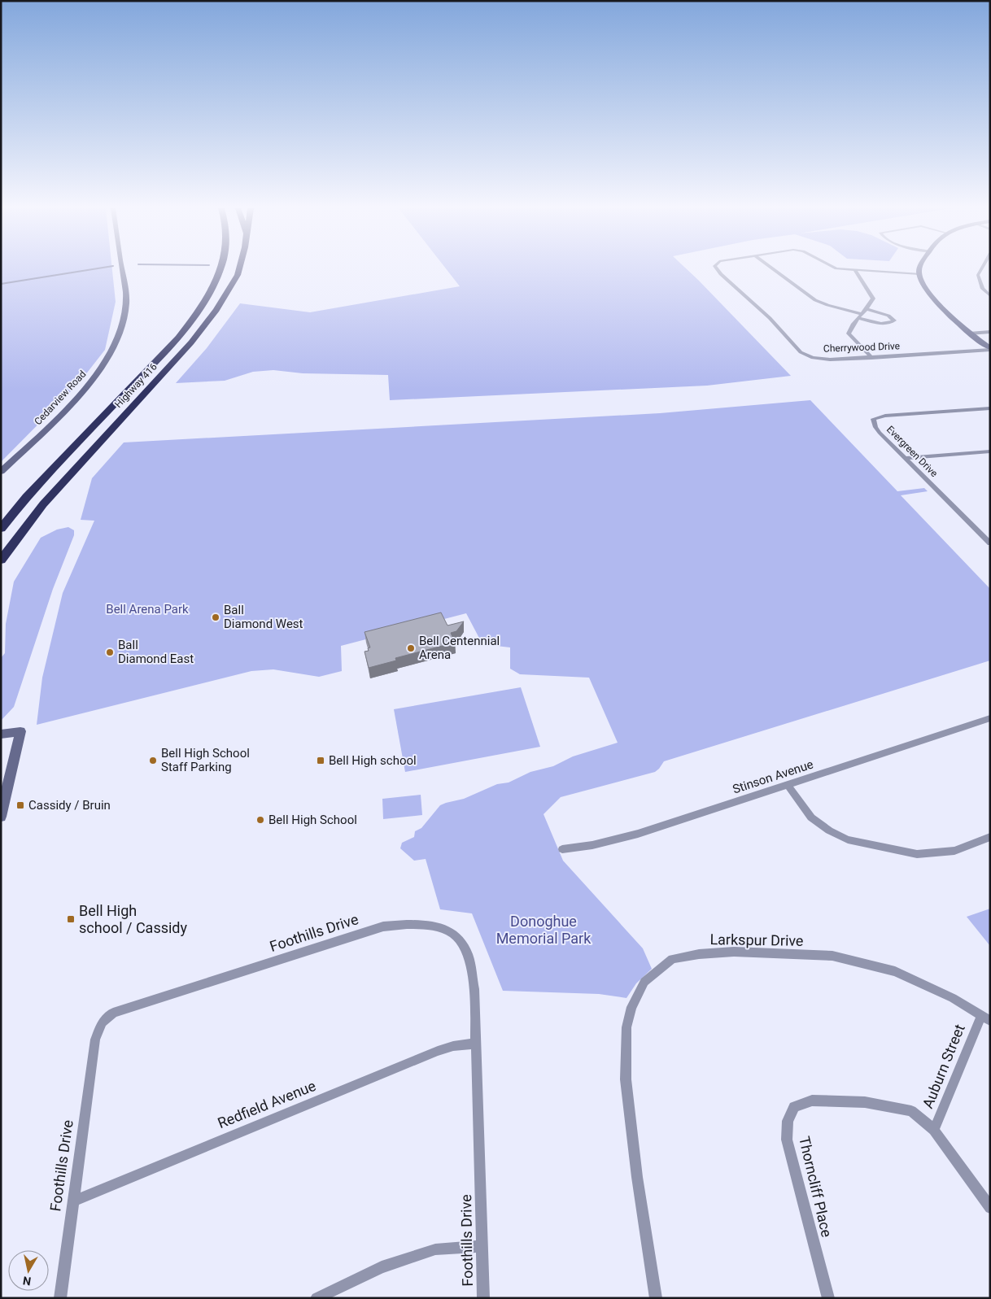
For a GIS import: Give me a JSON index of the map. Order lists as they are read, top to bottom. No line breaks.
{"streets":{"highway":["Highway 416"],"main road":["Cedarview Road"],"street":["Cherrywood Drive","Evergreen Drive","Stinson Avenue","Foothills Drive","Larkspur Drive","Auburn Street","Redfield Avenue","Thorncliff Place"]},"crossings":[["Foothills Drive","Redfield Avenue"],["Larkspur Drive","Auburn Street"],["Auburn Street","Thorncliff Place"]],"parks":["Bell Arena Park","Donoghue Memorial Park"],"places":{"other":["Ball Diamond West","Bell Centennial Arena","Ball Diamond East","Bell High School Staff Parking","Bell High School"],"transit":["Bell High school","Cassidy / Bruin","Bell High school / Cassidy"]},"north":"bottom"}
